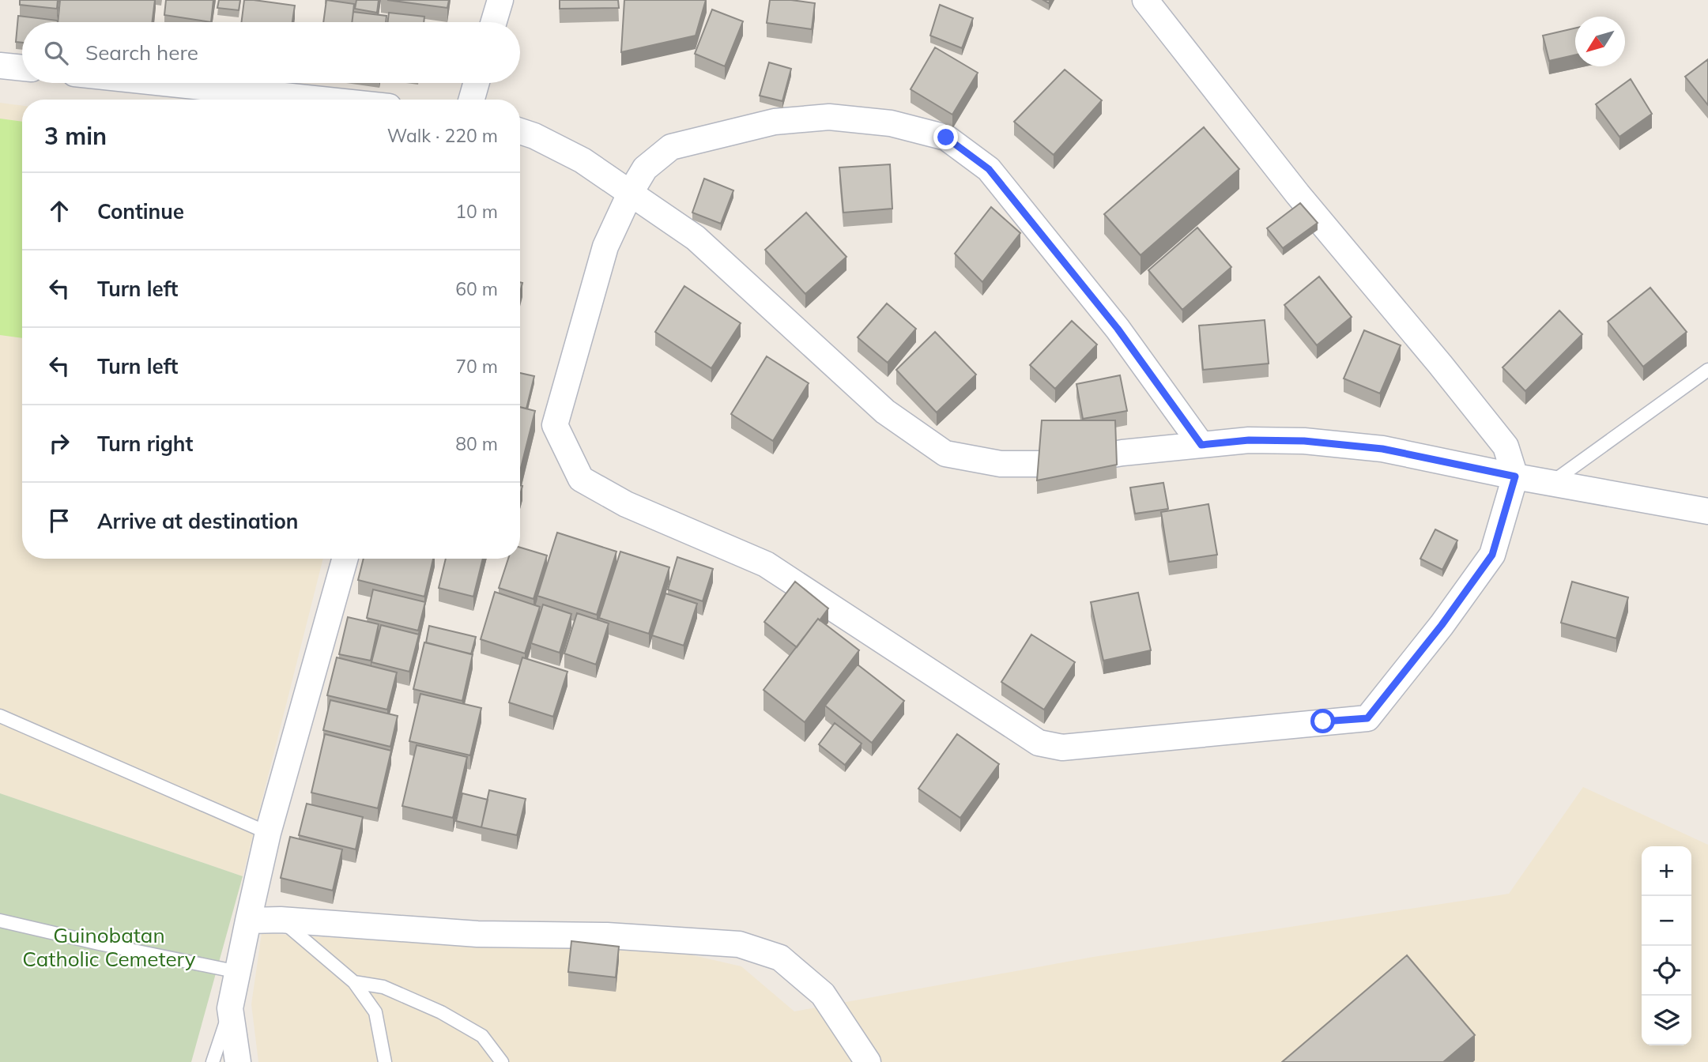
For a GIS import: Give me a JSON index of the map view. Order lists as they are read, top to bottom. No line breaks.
{"parks":["Guinobatan Catholic Cemetery"],"north":"bottom left","page":{"search":"Search here","heading":["3 min","Walk · 220 m"],"list":[["Continue","10 m"],["Turn left","60 m"],["Turn left","70 m"],["Turn right","80 m"],"Arrive at destination"],"map_buttons":["+","−"]}}
